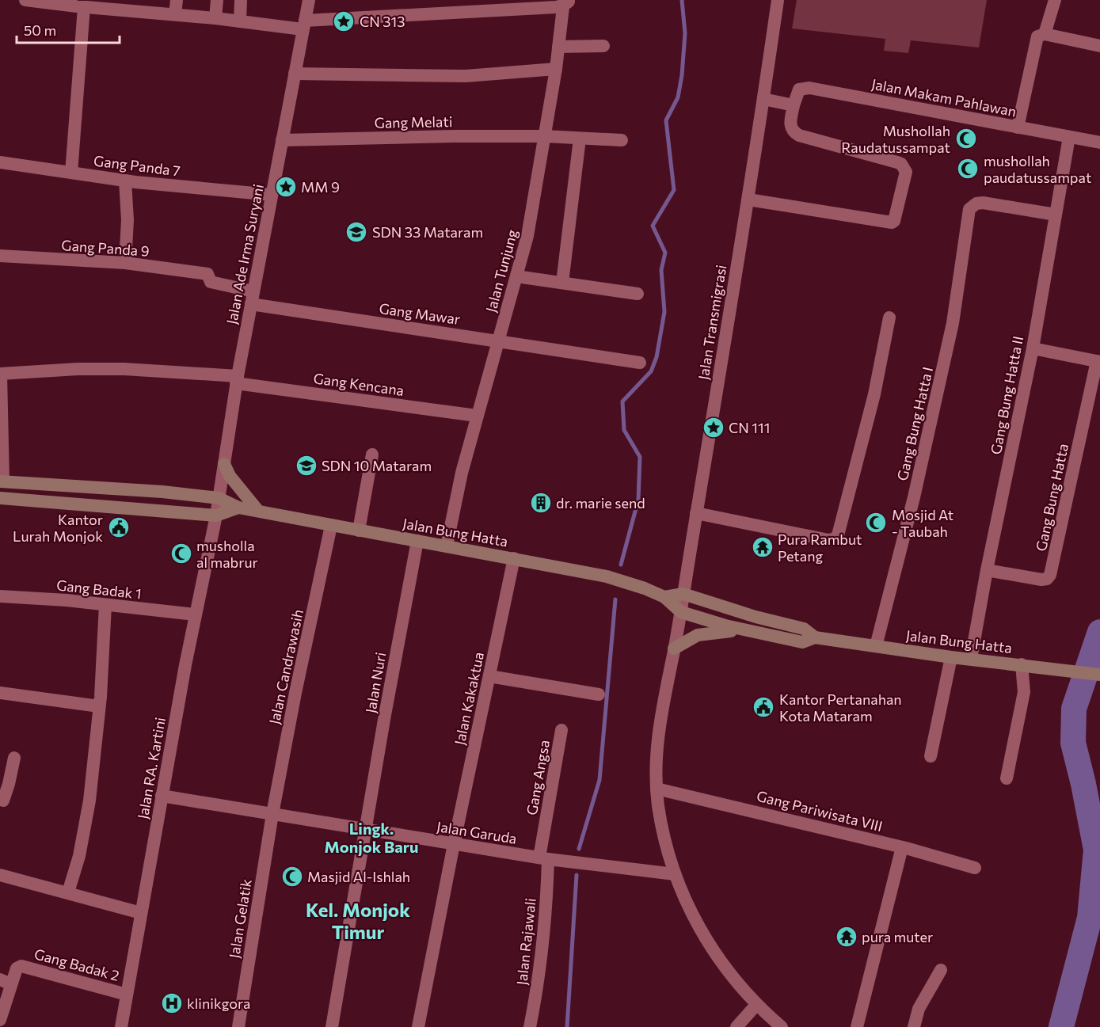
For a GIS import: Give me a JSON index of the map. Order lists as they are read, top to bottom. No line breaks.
{"streets":{"main road":["Jalan Bung Hatta"],"street":["Jalan Makam Pahlawan","Gang Melati","Gang Panda 7","Gang Panda 9","Jalan Ade Irma Suryani","Jalan Tunjung","Gang Mawar","Jalan Transmigrasi","Gang Kencana","Gang Bung Hatta II","Gang Bung Hatta I","Gang Bung Hatta","Gang Badak 1","Jalan Candrawasih","Jalan Nuri","Jalan Kakaktua","Jalan RA. Kartini","Gang Angsa","Gang Pariwisata VIII","Jalan Garuda","Jalan Gelatik","Jalan Rajawali","Gang Badak 2"]},"crossings":[["Jalan Makam Pahlawan","Gang Bung Hatta II"],["Gang Melati","Jalan Ade Irma Suryani"],["Gang Melati","Jalan Tunjung"],["Gang Panda 7","Jalan Ade Irma Suryani"],["Gang Panda 9","Gang Mawar"],["Jalan Ade Irma Suryani","Gang Mawar"],["Jalan Ade Irma Suryani","Gang Kencana"],["Jalan Ade Irma Suryani","Jalan RA. Kartini"],["Jalan Tunjung","Gang Mawar"],["Jalan Tunjung","Gang Kencana"],["Jalan Tunjung","Jalan Bung Hatta"],["Jalan Transmigrasi","Gang Pariwisata VIII"],["Jalan Transmigrasi","Jalan Garuda"],["Gang Bung Hatta II","Gang Bung Hatta I"],["Gang Bung Hatta II","Gang Bung Hatta"],["Gang Bung Hatta II","Jalan Bung Hatta"],["Gang Bung Hatta I","Jalan Bung Hatta"],["Jalan Bung Hatta","Jalan Candrawasih"],["Jalan Bung Hatta","Jalan Nuri"],["Jalan Bung Hatta","Jalan Kakaktua"],["Gang Badak 1","Jalan RA. Kartini"],["Jalan Candrawasih","Jalan Garuda"],["Jalan Candrawasih","Jalan Gelatik"],["Jalan Nuri","Jalan Garuda"],["Jalan Kakaktua","Jalan Garuda"],["Jalan RA. Kartini","Jalan Garuda"],["Jalan RA. Kartini","Gang Badak 2"],["Gang Angsa","Jalan Garuda"],["Gang Angsa","Jalan Rajawali"],["Jalan Garuda","Jalan Gelatik"],["Jalan Garuda","Jalan Rajawali"]],"districts":["Lingk. Monjok Baru","Kel. Monjok Timur"],"places":{"place":["CN 313","MM 9","CN 111"],"mosque":["Mushollah Raudatussampat","mushollah paudatussampat","Mosjid At - Taubah","musholla al mabrur","Masjid Al-Ishlah"],"school or university":["SDN 33 Mataram","SDN 10 Mataram"],"building":["dr. marie send"],"public building":["Kantor Lurah Monjok","Kantor Pertanahan Kota Mataram"],"temple":["Pura Rambut Petang","pura muter"],"hospital":["klinikgora"]},"scale_bar":"50 m"}
